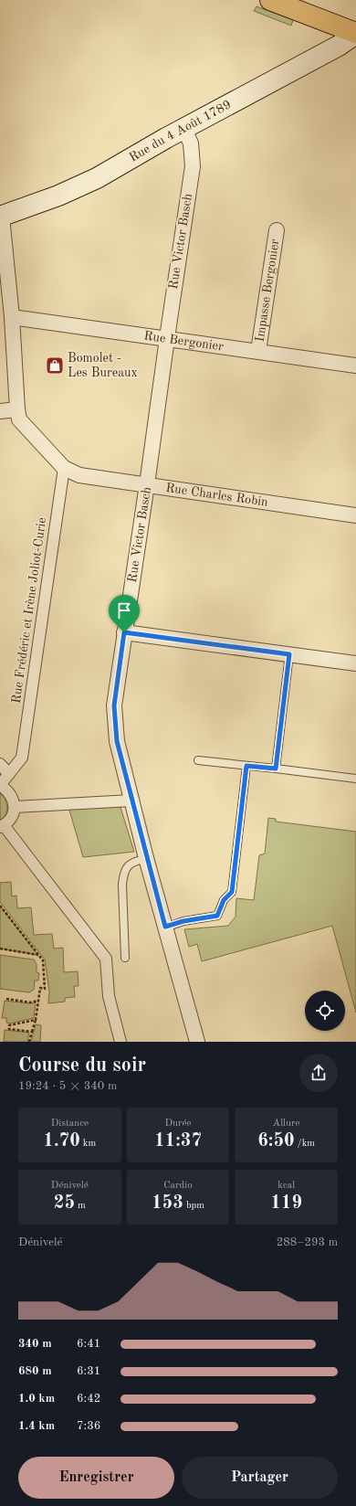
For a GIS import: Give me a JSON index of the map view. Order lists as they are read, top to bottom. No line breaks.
{"streets":{"main road":["Rue du 4 Août 1789"],"street":["Rue Victor Basch","Impasse Bergonier","Rue Bergonier","Rue Charles Robin","Rue Frédéric et Irène Joliot-Curie"]},"crossings":[["Rue du 4 Août 1789","Rue Victor Basch"],["Rue du 4 Août 1789","Rue Charles Robin"],["Rue Victor Basch","Rue Bergonier"],["Rue Victor Basch","Rue Charles Robin"],["Impasse Bergonier","Rue Bergonier"],["Rue Bergonier","Rue Charles Robin"],["Rue Charles Robin","Rue Frédéric et Irène Joliot-Curie"]],"places":{"shop":["Bomolet - Les Bureaux"]},"page":{"heading":["Course du soir","19:24 · 5 × 340 m"],"stats":[["Distance","1.70 km"],["Durée","11:37"],["Allure","6:50 /km"],["Dénivelé","25 m"],["Cardio","153 bpm"],["kcal","119"]],"chart":["Dénivelé","288–293 m"],"list":[{"name":"340 m","note":"6:41"},{"name":"680 m","note":"6:31"},{"name":"1.0 km","note":"6:42"},{"name":"1.4 km","note":"7:36"}],"buttons":["Enregistrer","Partager"]}}
